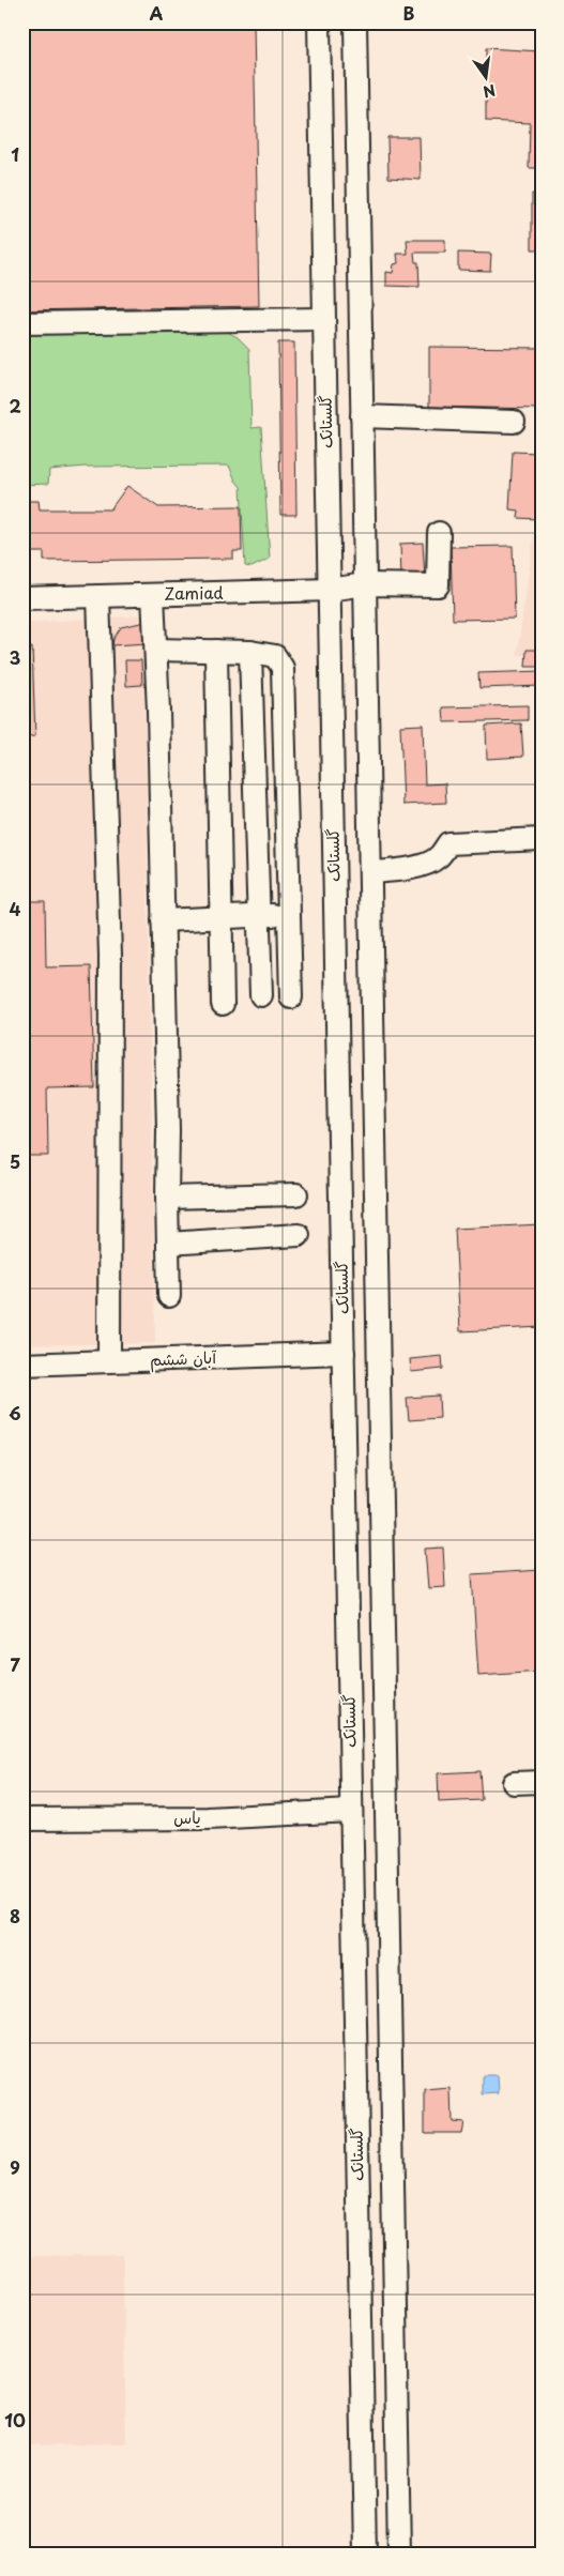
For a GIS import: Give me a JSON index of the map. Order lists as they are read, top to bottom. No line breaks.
{"streets":{"street":["گلستانک","Zamiad","آبان ششم","یاس"]},"crossings":[["گلستانک","Zamiad"],["گلستانک","آبان ششم"],["گلستانک","یاس"]],"north":"bottom","grid":{"columns":["A","B"],"rows":["1","2","3","4","5","6","7","8","9","10"]}}
